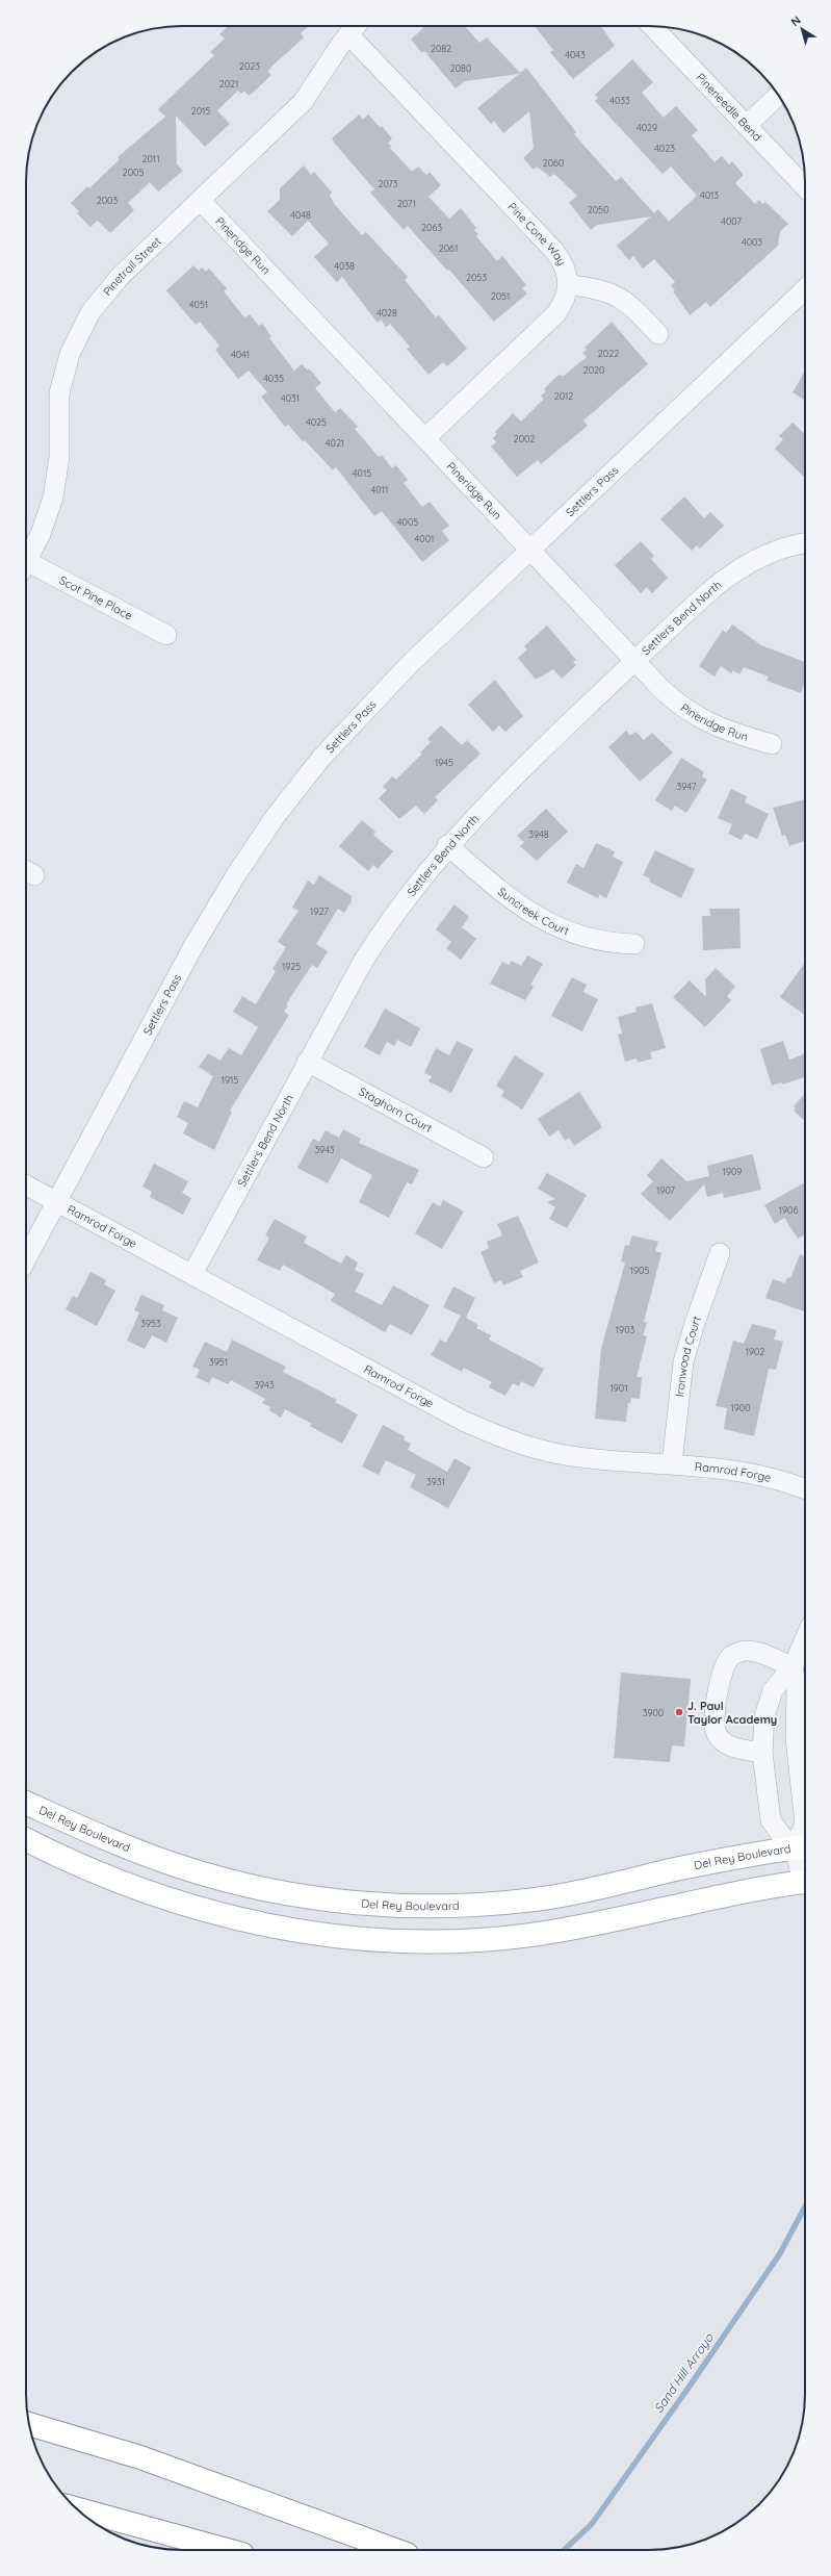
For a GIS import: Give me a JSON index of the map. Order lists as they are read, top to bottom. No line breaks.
{"streets":{"main road":["Del Rey Boulevard"],"street":["Pineneedle Bend","Pine Cone Way","Pineridge Run","Pinetrail Street","Settlers Pass","Scot Pine Place","Settlers Bend North","Suncreek Court","Staghorn Court","Ramrod Forge","Ironwood Court"]},"crossings":[["Pine Cone Way","Pinetrail Street"],["Pineridge Run","Pinetrail Street"],["Pineridge Run","Settlers Pass"],["Pineridge Run","Settlers Bend North"],["Settlers Pass","Ramrod Forge"],["Settlers Bend North","Suncreek Court"],["Settlers Bend North","Staghorn Court"],["Settlers Bend North","Ramrod Forge"],["Ramrod Forge","Ironwood Court"]],"water":["Sand Hill Arroyo"],"places":["J. Paul Taylor Academy"],"house_numbers":["2082","4043","2023","2080","2021","4033","2015","4029","4023","2011","2060","2005","2073","4013","2003","2071","2050","4048","4007","2063","4003","2061","4038","2053","2051","4051","4028","2022","4041","2020","4035","2012","4031","4025","2002","4021","4015","4011","4005","4001","1945","3947","3948","1927","1925","1915","3943","1909","1907","1906","1905","3953","1903","1902","3951","3943","1901","1900","3931","3900"],"north":"top left"}
